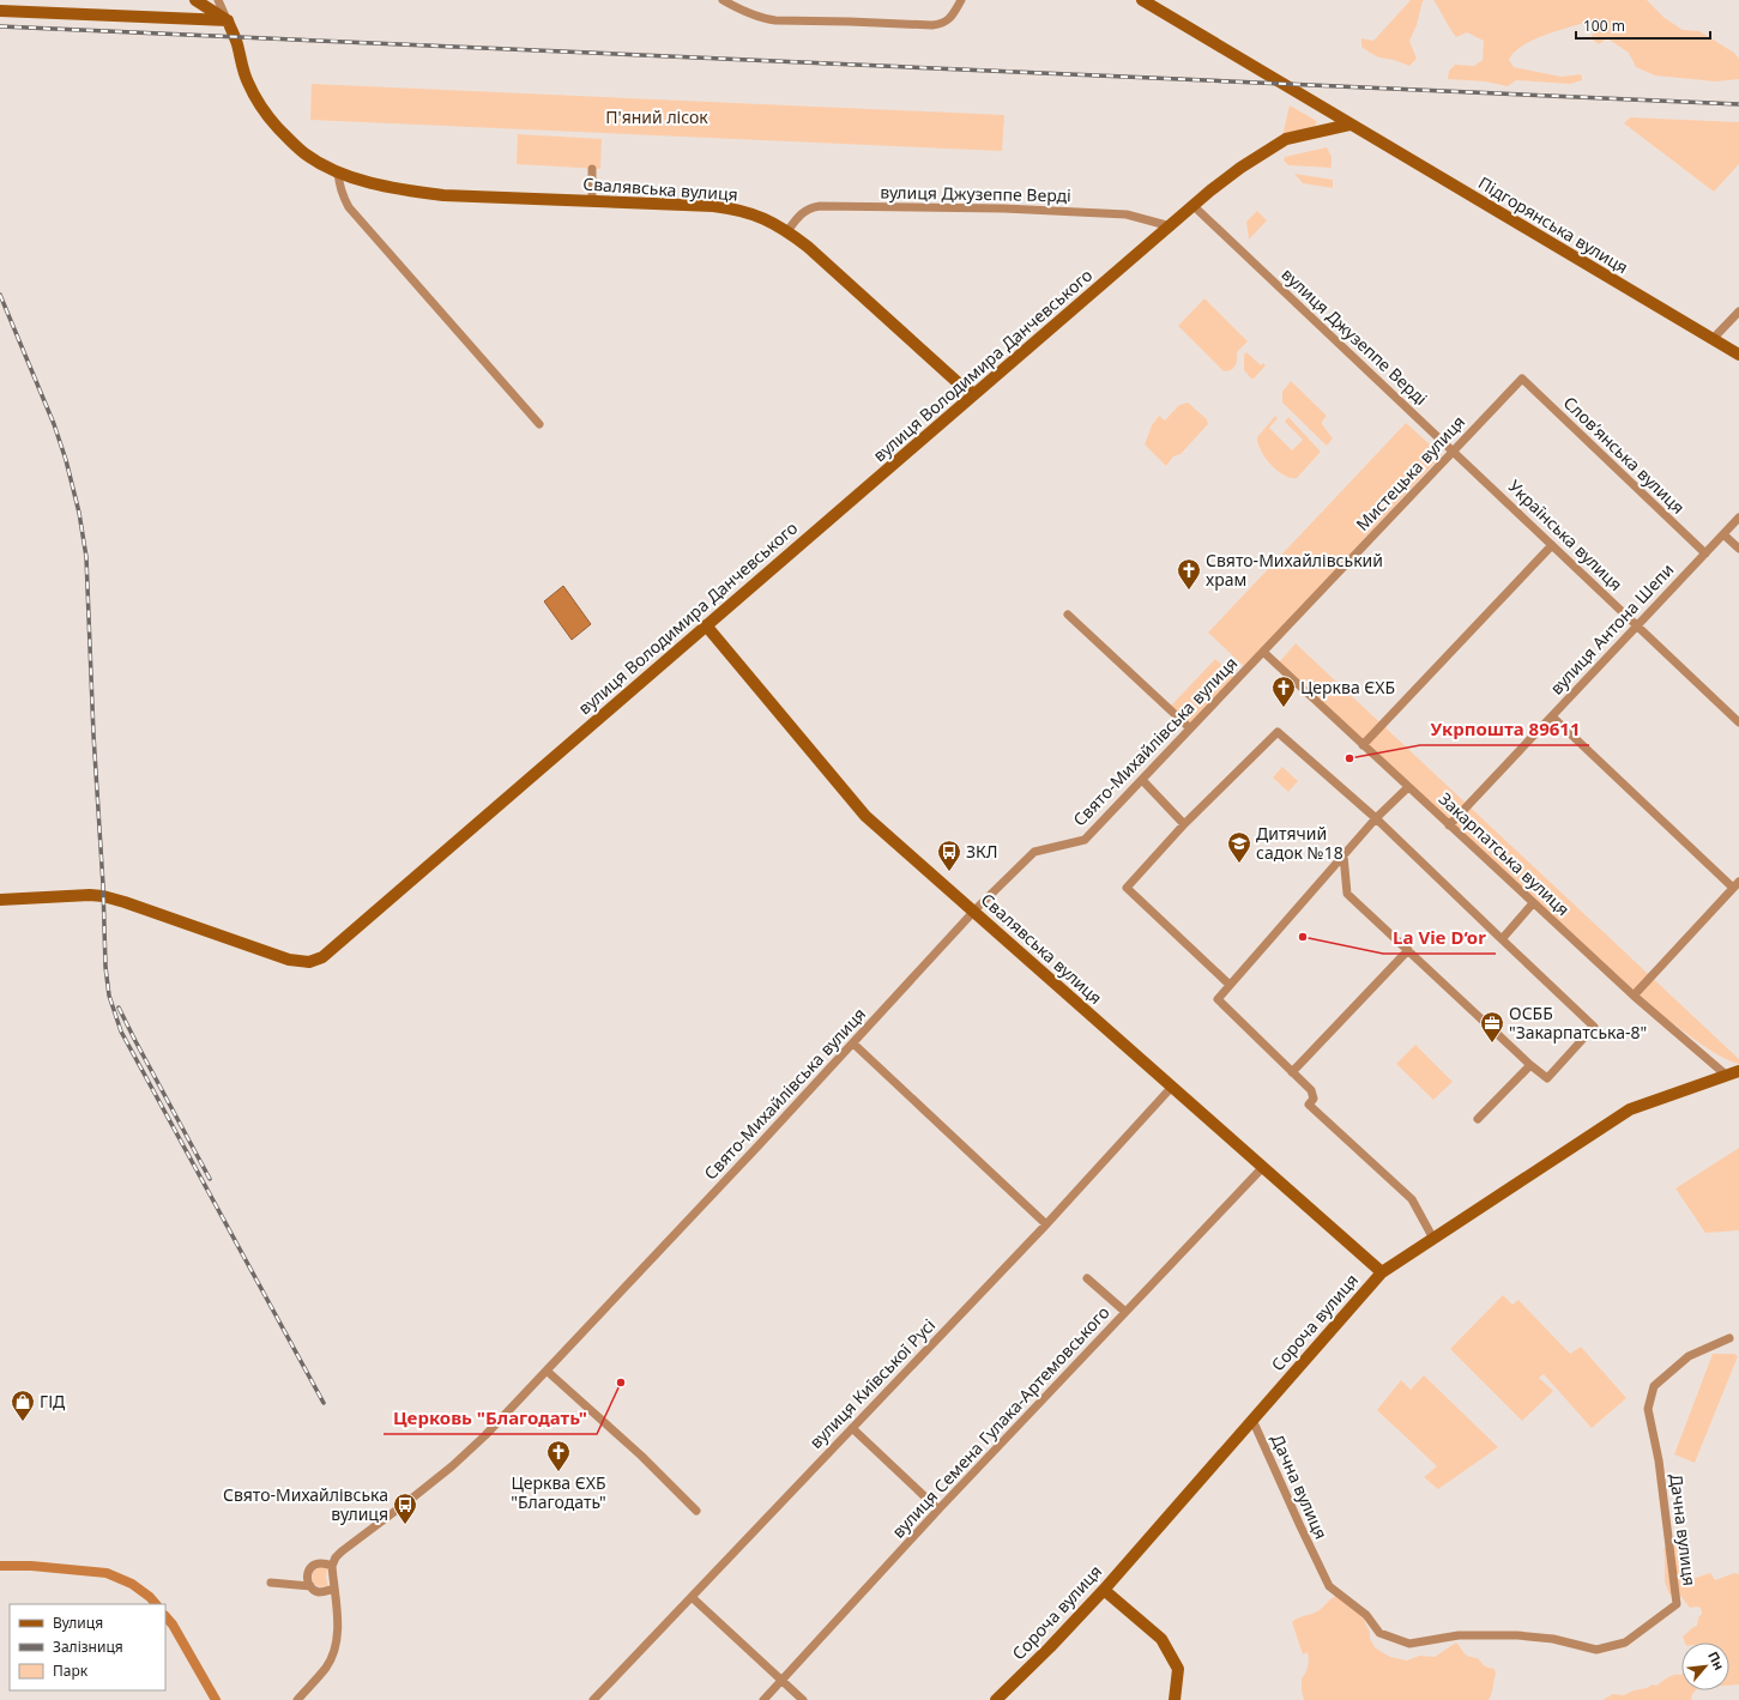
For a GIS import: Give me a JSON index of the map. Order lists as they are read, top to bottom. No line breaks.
{"streets":{"street":["Свалявська вулиця","вулиця Джузеппе Верді","Підгорянська вулиця","вулиця Володимира Данчевського","Словʼянська вулиця","Мистецька вулиця","Українська вулиця","вулиця Антона Шепи","Свято-Михайлівська вулиця","Закарпатська вулиця","Сороча вулиця","вулиця Київської Русі","вулиця Семена Гулака-Артемовського","Дачна вулиця"]},"crossings":[["Свалявська вулиця","вулиця Джузеппе Верді"],["Свалявська вулиця","вулиця Володимира Данчевського"],["Свалявська вулиця","Свято-Михайлівська вулиця"],["Свалявська вулиця","Сороча вулиця"],["Свалявська вулиця","вулиця Київської Русі"],["Свалявська вулиця","вулиця Семена Гулака-Артемовського"],["вулиця Джузеппе Верді","вулиця Володимира Данчевського"],["вулиця Джузеппе Верді","Мистецька вулиця"],["вулиця Джузеппе Верді","Українська вулиця"],["Підгорянська вулиця","вулиця Володимира Данчевського"],["Словʼянська вулиця","Мистецька вулиця"],["Словʼянська вулиця","вулиця Антона Шепи"],["Мистецька вулиця","Українська вулиця"],["Мистецька вулиця","Свято-Михайлівська вулиця"],["Мистецька вулиця","Закарпатська вулиця"],["Українська вулиця","вулиця Антона Шепи"],["вулиця Антона Шепи","Закарпатська вулиця"],["Свято-Михайлівська вулиця","Закарпатська вулиця"],["Закарпатська вулиця","Сороча вулиця"],["Сороча вулиця","Дачна вулиця"]],"parks":["П'яний лісок"],"places":{"church":["Свято-Михайлівський храм","Церква ЄХБ","Церква ЄХБ \"Благодать\""],"other":["Укрпошта 89611","La Vie D‘or","Церковь \"Благодать\""],"school or university":["Дитячий садок №18"],"bus stop":["ЗКЛ","Свято-Михайлівська вулиця"],"office":["ОСББ \"Закарпатська-8\""],"shop":["ГІД"]},"legend":["Вулиця","Залізниця","Парк"],"scale_bar":"100 m","north":"top right"}
